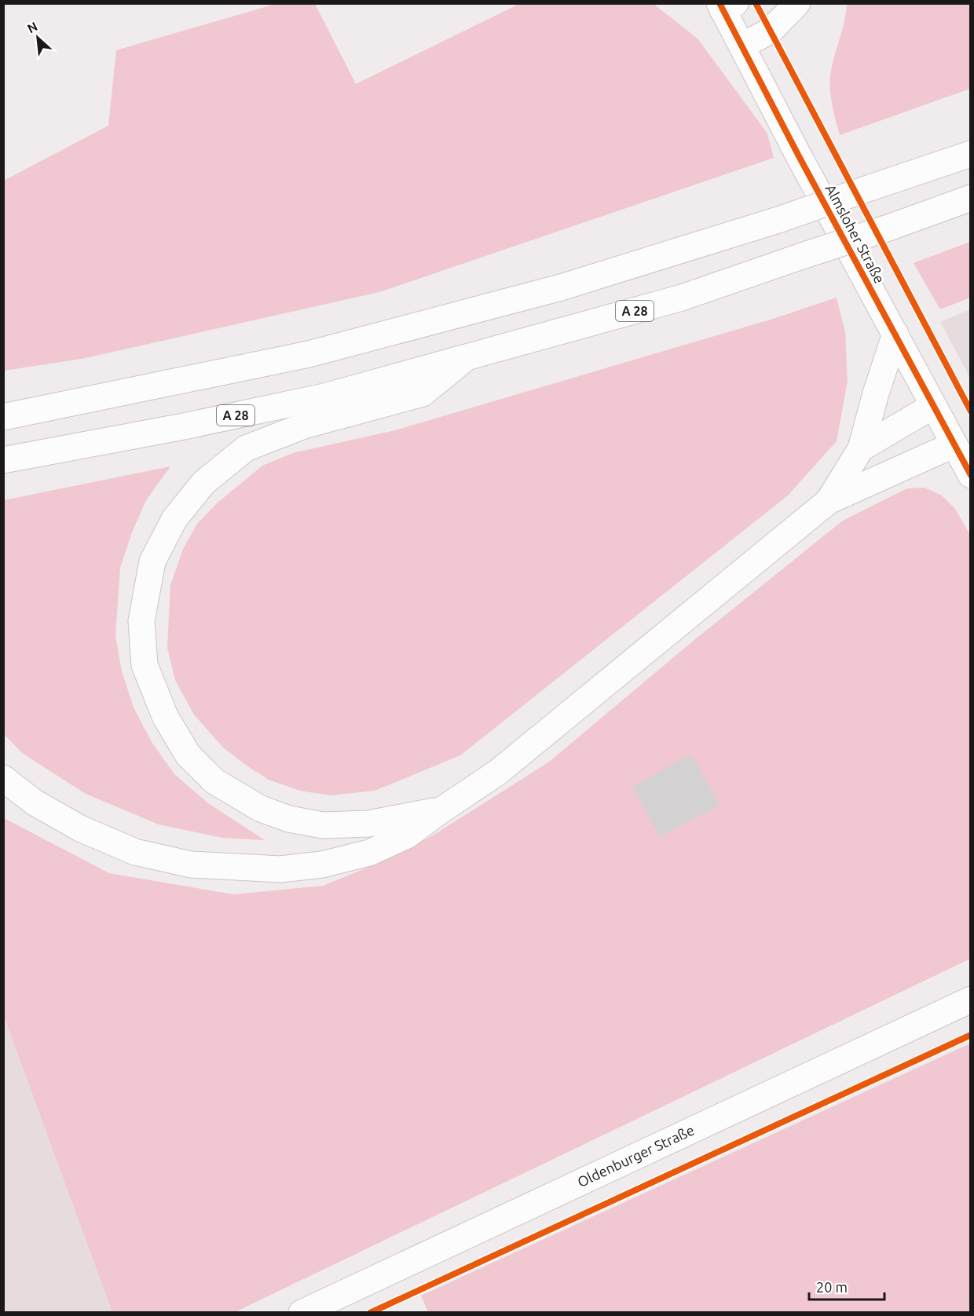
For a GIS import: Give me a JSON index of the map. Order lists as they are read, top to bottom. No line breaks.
{"streets":{"main road":["Almsloher Straße","A 28","Oldenburger Straße"]},"scale_bar":"20 m","north":"top left"}
